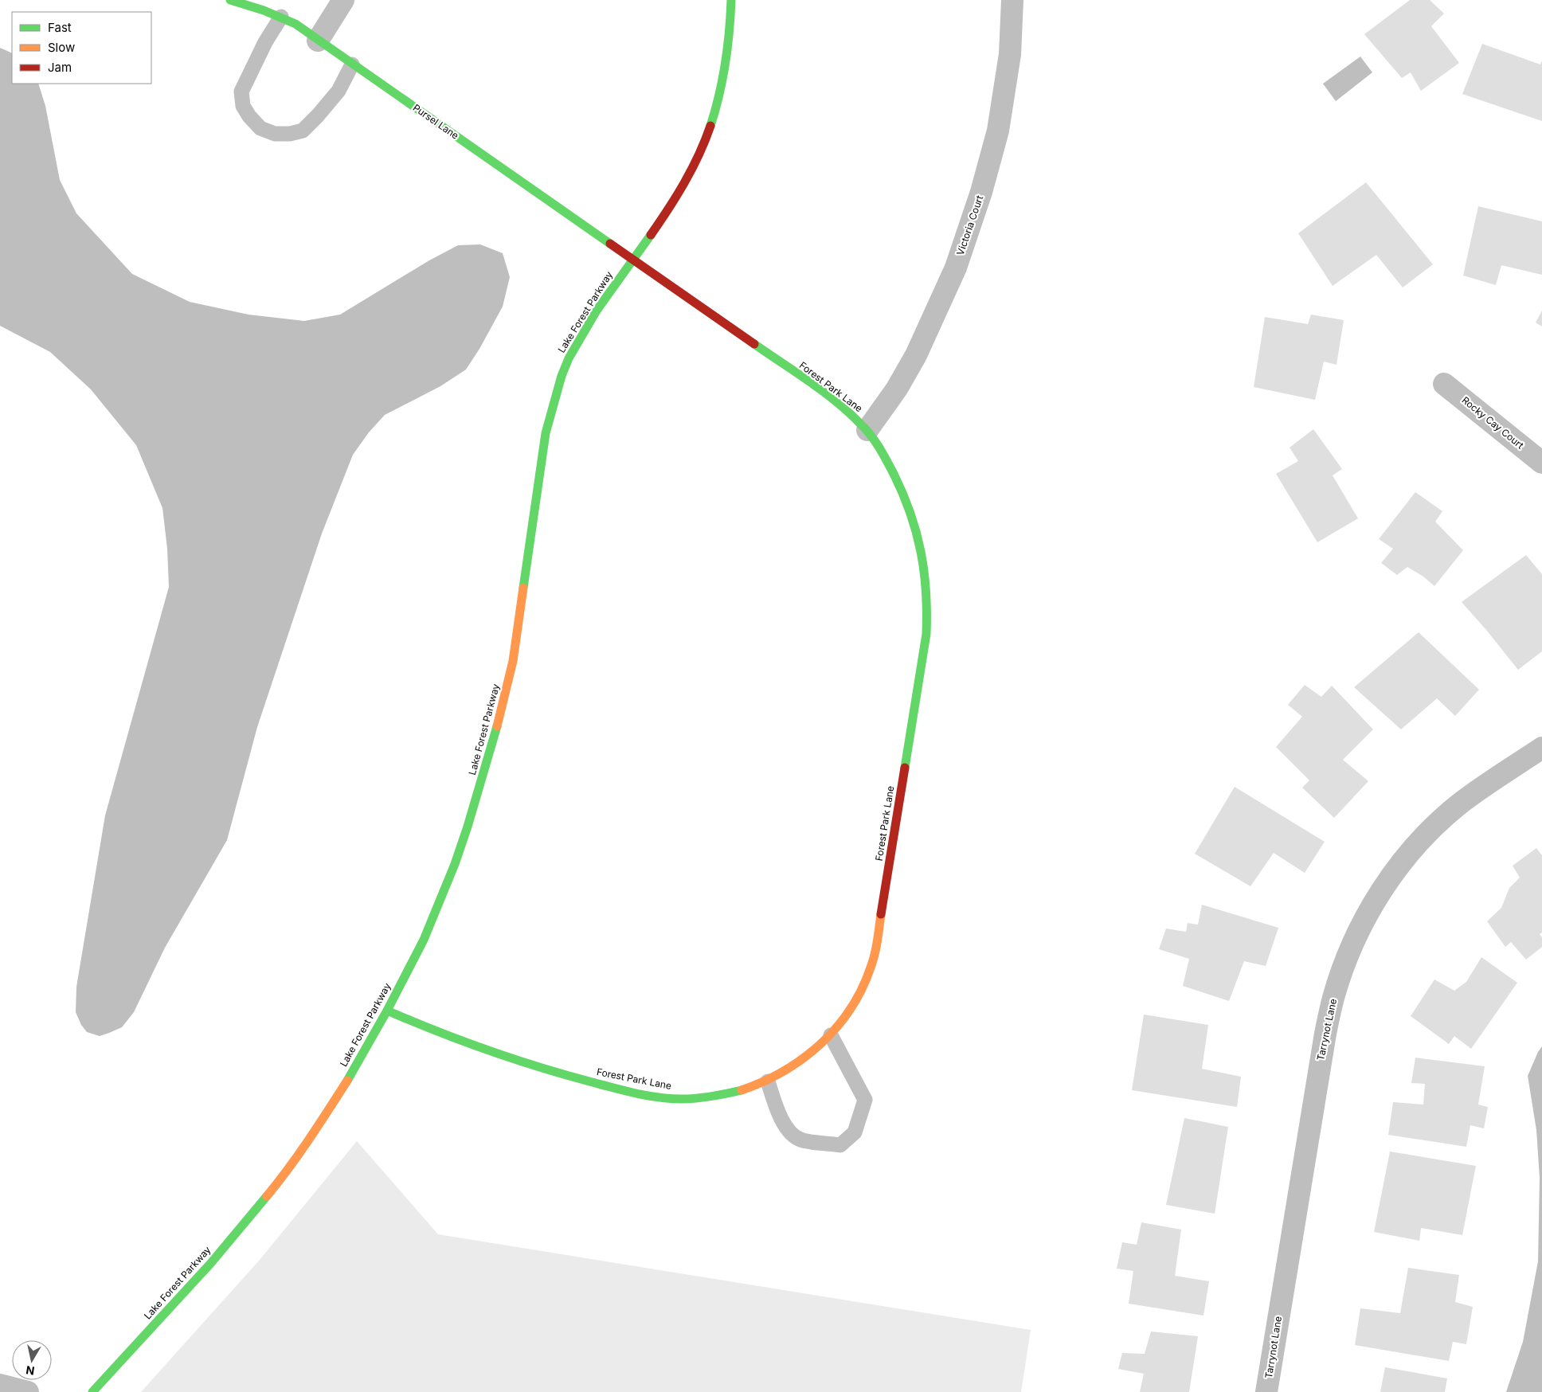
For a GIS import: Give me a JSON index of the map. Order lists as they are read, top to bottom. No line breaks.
{"streets":{"street":["Pursel Lane","Victoria Court","Lake Forest Parkway","Forest Park Lane","Rocky Cay Court","Tarrynot Lane"]},"crossings":[["Pursel Lane","Lake Forest Parkway"],["Pursel Lane","Forest Park Lane"],["Victoria Court","Forest Park Lane"],["Lake Forest Parkway","Forest Park Lane"]],"legend":["Fast","Slow","Jam"],"north":"bottom"}
